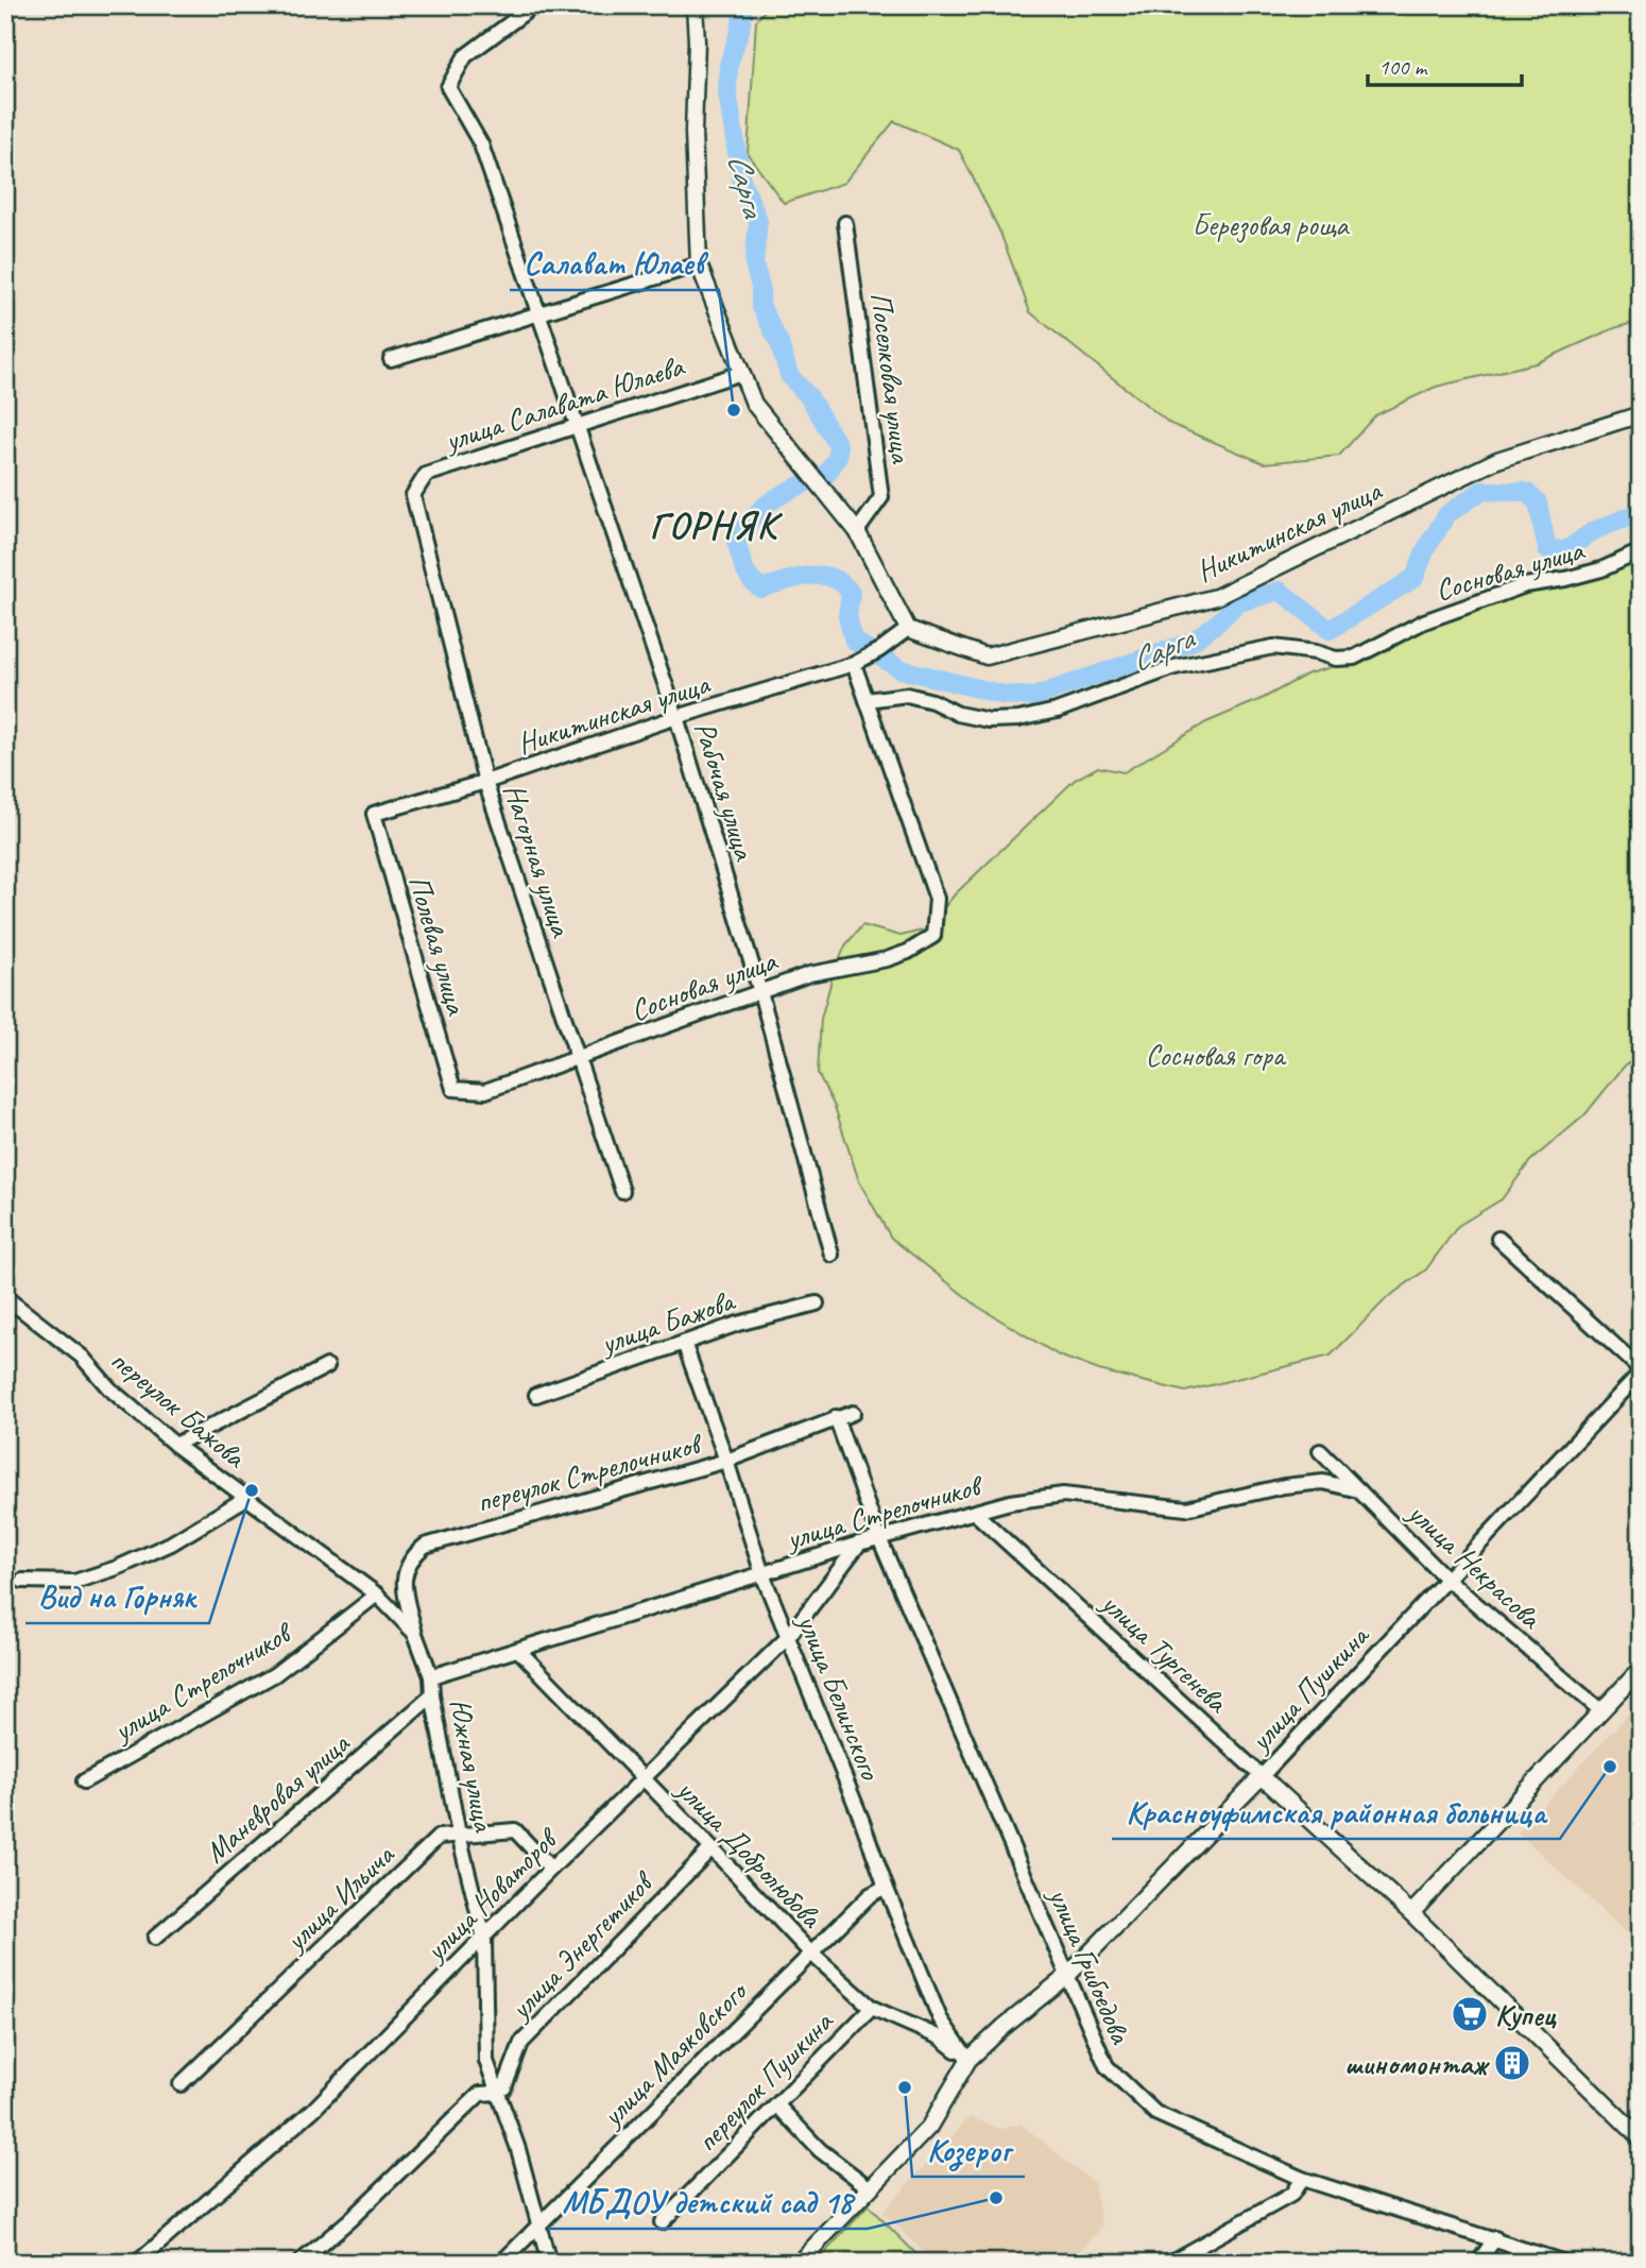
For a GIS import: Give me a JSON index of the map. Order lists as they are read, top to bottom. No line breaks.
{"streets":{"street":["Поселковая улица","улица Салавата Юлаева","Никитинская улица","Сосновая улица","Рабочая улица","Нагорная улица","Полевая улица","улица Бажова","переулок Бажова","переулок Стрелочников","улица Стрелочников","улица Некрасова","улица Тургенева","улица Пушкина","улица Белинского","Южная улица","Маневровая улица","улица Добролюбова","улица Новаторов","улица Ильича","улица Энергетиков","улица Грибоедова","улица Маяковского","переулок Пушкина"]},"crossings":[["улица Салавата Юлаева","Рабочая улица"],["улица Салавата Юлаева","Нагорная улица"],["Никитинская улица","Рабочая улица"],["Никитинская улица","Нагорная улица"],["Никитинская улица","Полевая улица"],["Сосновая улица","Рабочая улица"],["Сосновая улица","Нагорная улица"],["Сосновая улица","Полевая улица"],["улица Бажова","улица Белинского"],["переулок Бажова","Южная улица"],["переулок Стрелочников","улица Белинского"],["переулок Стрелочников","Южная улица"],["переулок Стрелочников","улица Грибоедова"],["улица Стрелочников","улица Некрасова"],["улица Стрелочников","улица Тургенева"],["улица Стрелочников","улица Белинского"],["улица Стрелочников","Южная улица"],["улица Стрелочников","улица Добролюбова"],["улица Стрелочников","улица Новаторов"],["улица Стрелочников","улица Грибоедова"],["улица Некрасова","улица Пушкина"],["улица Тургенева","улица Пушкина"],["улица Пушкина","улица Белинского"],["улица Пушкина","улица Добролюбова"],["улица Пушкина","улица Грибоедова"],["улица Белинского","улица Добролюбова"],["улица Белинского","улица Новаторов"],["улица Белинского","улица Маяковского"],["Южная улица","Маневровая улица"],["Южная улица","улица Новаторов"],["Южная улица","улица Ильича"],["Южная улица","улица Энергетиков"],["Южная улица","улица Маяковского"],["улица Добролюбова","улица Новаторов"],["улица Добролюбова","улица Энергетиков"],["улица Добролюбова","улица Маяковского"],["улица Добролюбова","переулок Пушкина"],["улица Новаторов","улица Ильича"]],"districts":["ГОРНЯК"],"water":["Сарга"],"parks":["Березовая роща","Сосновая гора"],"places":{"other":["Салават Юлаев","Вид на Горняк","Красноуфимская районная больница","Козерог","МБДОУ детский сад 18"],"supermarket":["Купец"],"building":["шиномонтаж"]},"scale_bar":"100 m"}
